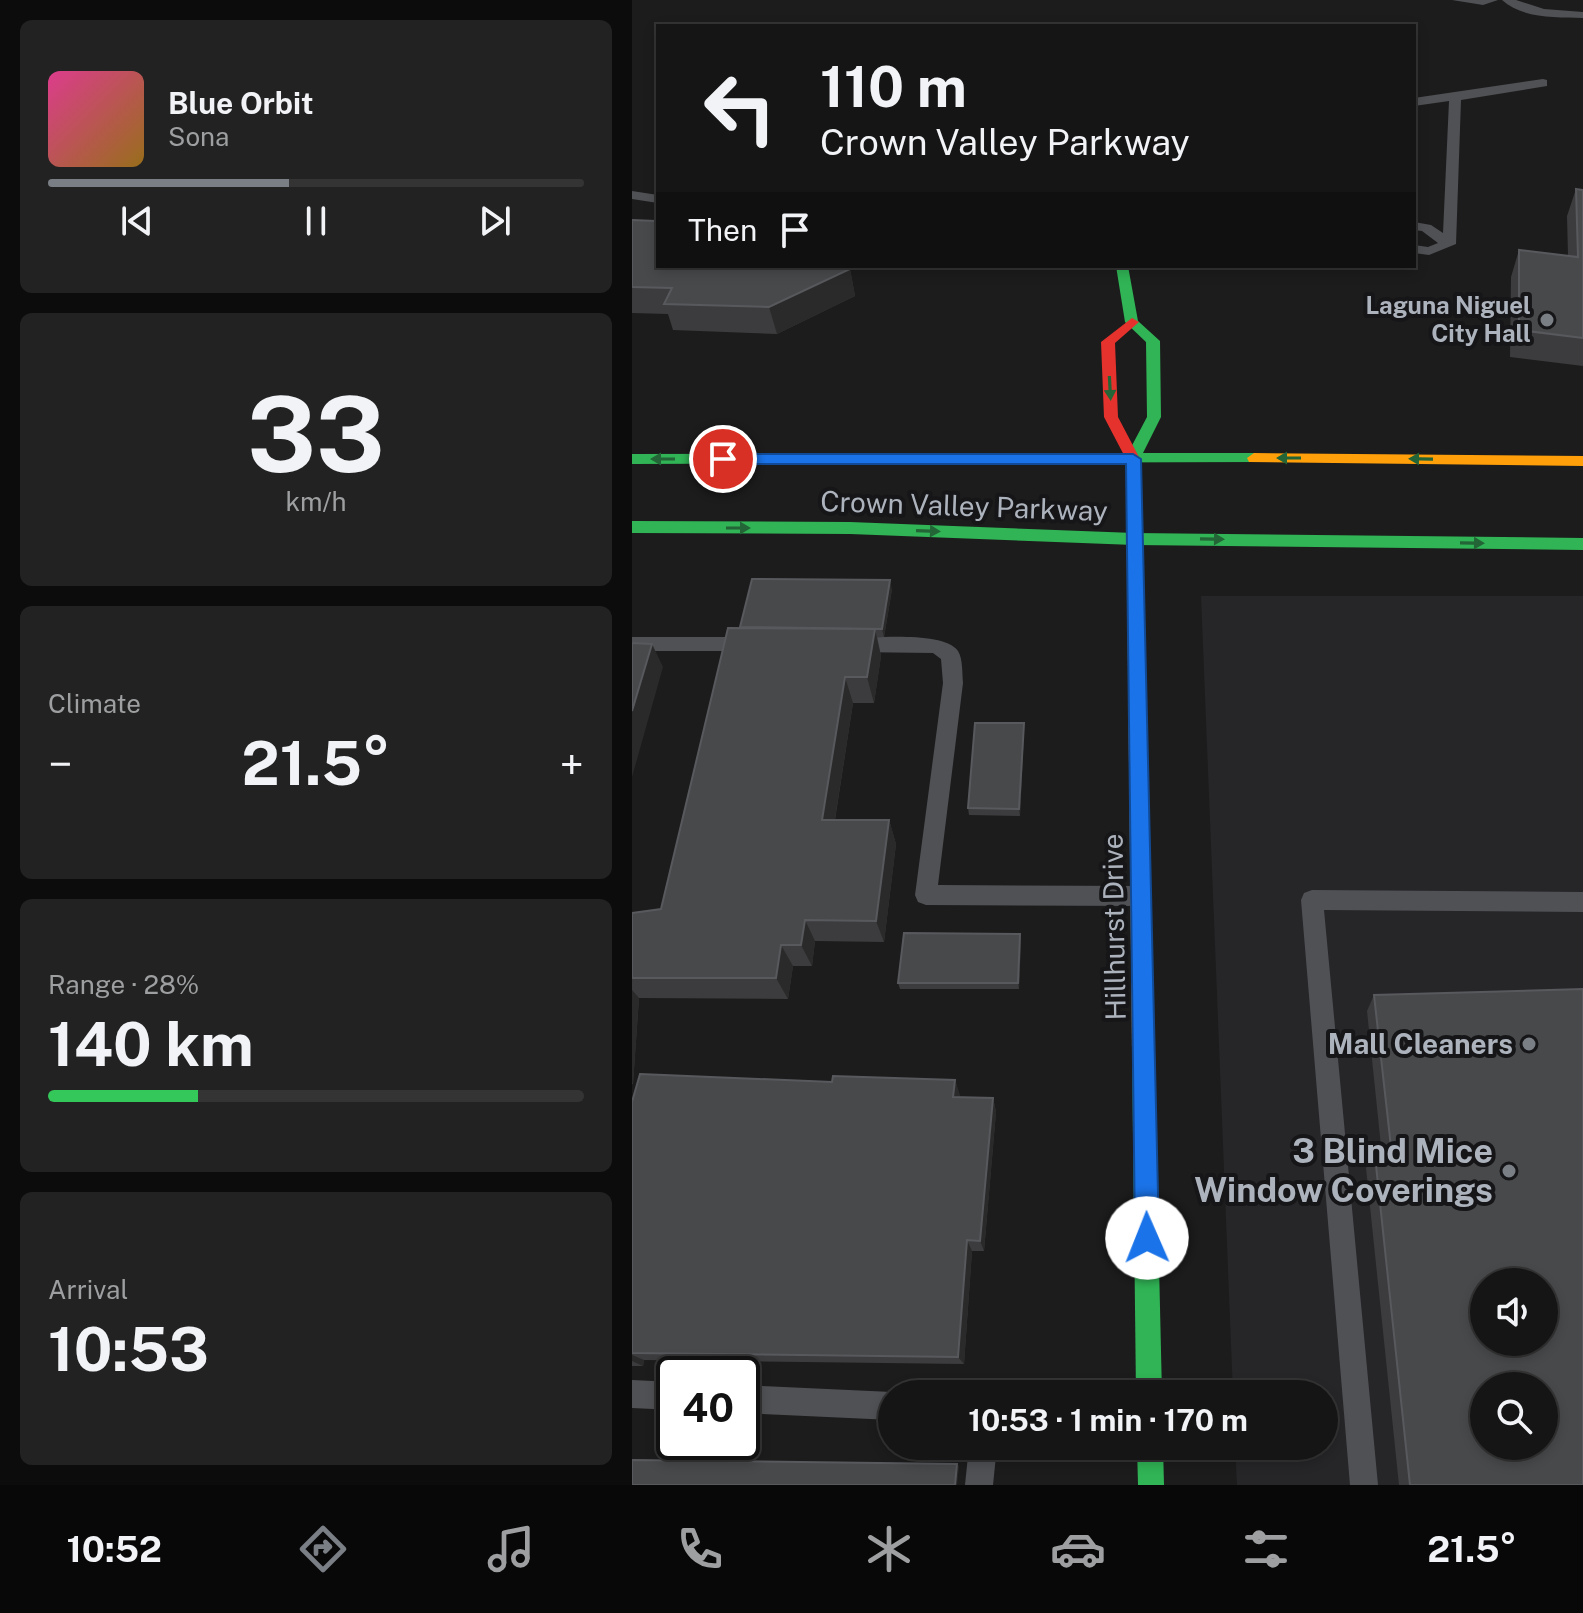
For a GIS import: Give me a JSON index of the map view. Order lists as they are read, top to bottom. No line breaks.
{"streets":{"main road":["Crown Valley Parkway","Hillhurst Drive"]},"crossings":[["Crown Valley Parkway","Hillhurst Drive"]],"places":["Laguna Niguel City Hall","Mall Cleaners","3 Blind Mice Window Coverings"],"page":{"turn":["110 m","Crown Valley Parkway"],"song":["Blue Orbit","Sona"],"then":"Then","tile":[["33","km/h"],"Climate",["Range · 28%","140 km"],["Arrival","10:53"]],"heat":["−","21.5°","+"],"limit":"40","trip":"10:53 · 1 min · 170 m","tabs":["10:52","21.5°"]}}
